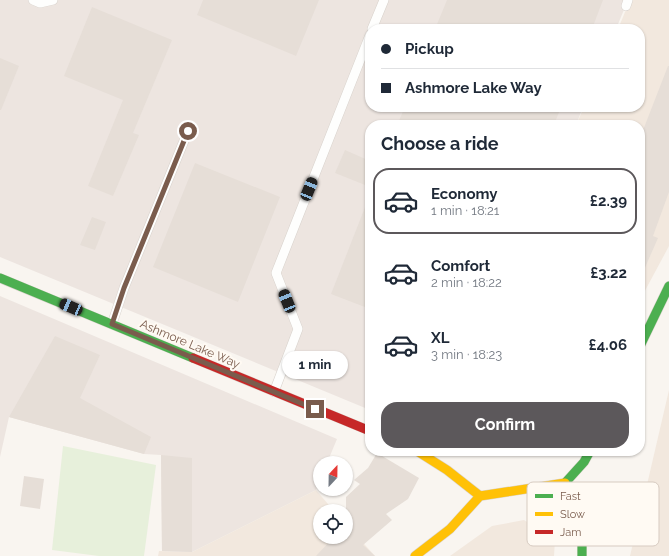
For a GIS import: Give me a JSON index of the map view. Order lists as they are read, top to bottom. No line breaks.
{"streets":{"street":["Ashmore Lake Way"]},"legend":["Fast","Slow","Jam"],"north":"top","page":{"banner":["Pickup","Ashmore Lake Way"],"heading":"Choose a ride","list":[{"name":"Economy","note":"1 min · 18:21","value":"£2.39"},{"name":"Comfort","note":"2 min · 18:22","value":"£3.22"},{"name":"XL","note":"3 min · 18:23","value":"£4.06"}],"bubble":"1 min","buttons":"Confirm"}}
